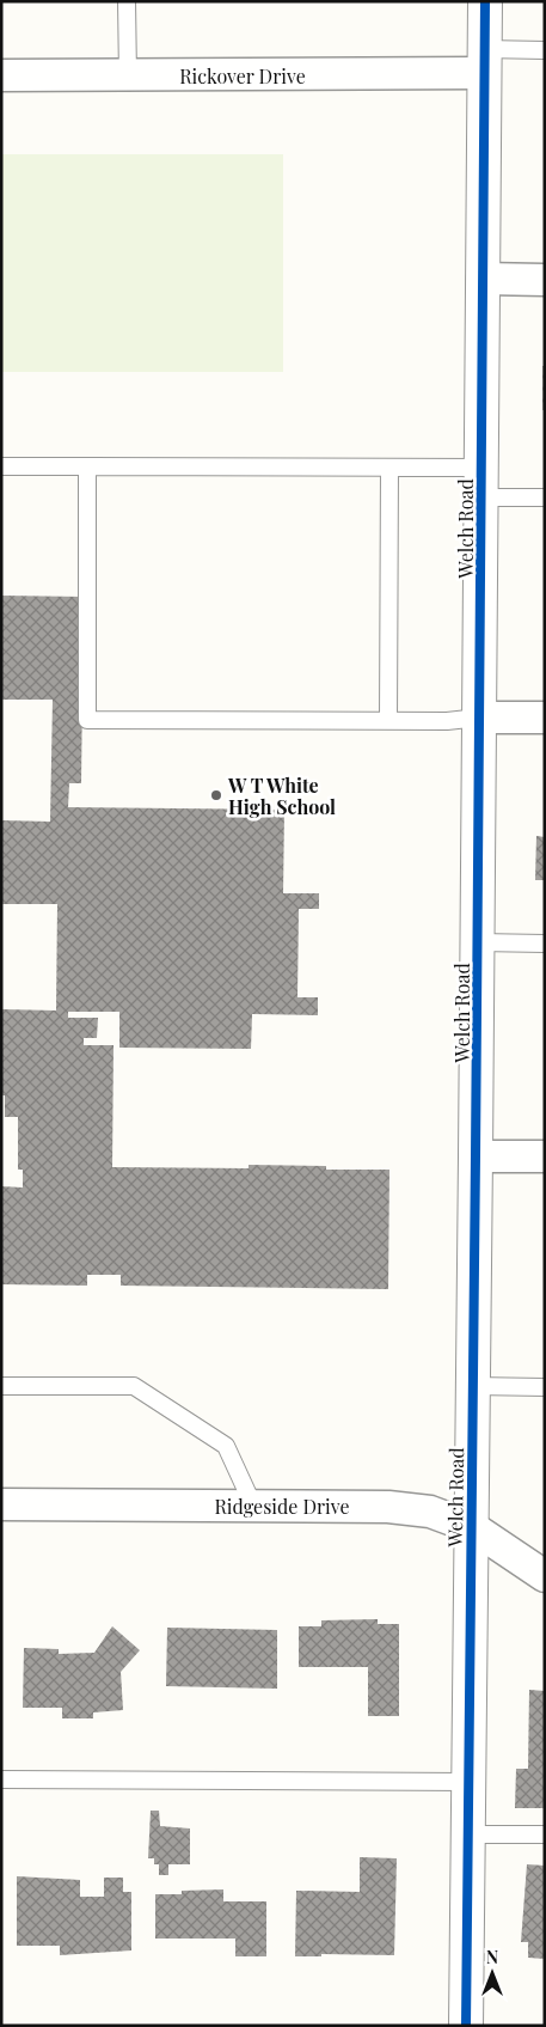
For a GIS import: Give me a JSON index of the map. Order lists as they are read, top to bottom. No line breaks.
{"streets":{"street":["Rickover Drive","Welch Road","Ridgeside Drive"]},"crossings":[["Rickover Drive","Welch Road"],["Welch Road","Ridgeside Drive"]],"places":["W T White High School"],"north":"top"}
